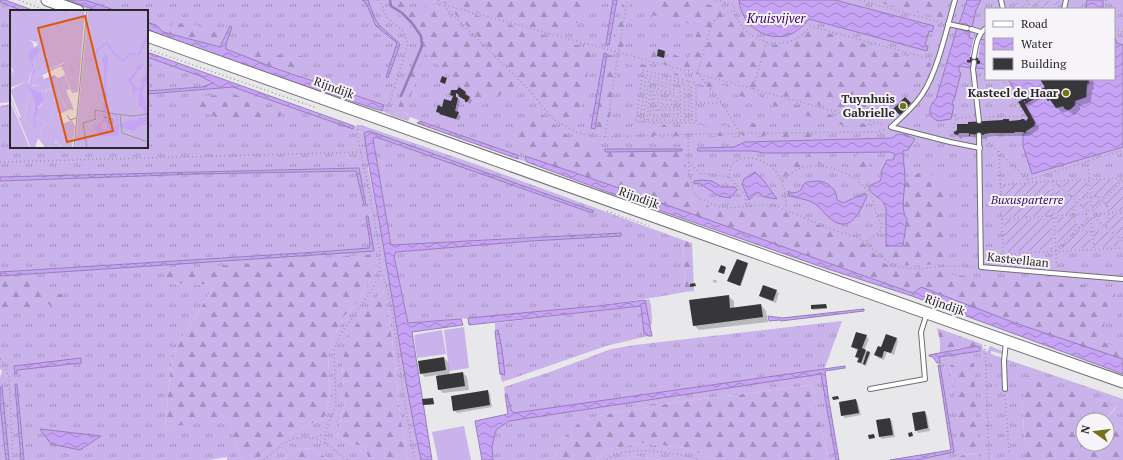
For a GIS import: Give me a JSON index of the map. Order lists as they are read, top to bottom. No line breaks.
{"streets":{"street":["Rijndijk"],"lane":["Kasteellaan"]},"water":["Kruisvijver"],"parks":["Buxusparterre"],"places":["Kasteel de Haar","Tuynhuis Gabrielle"],"legend":["Road","Water","Building"],"north":"left"}
